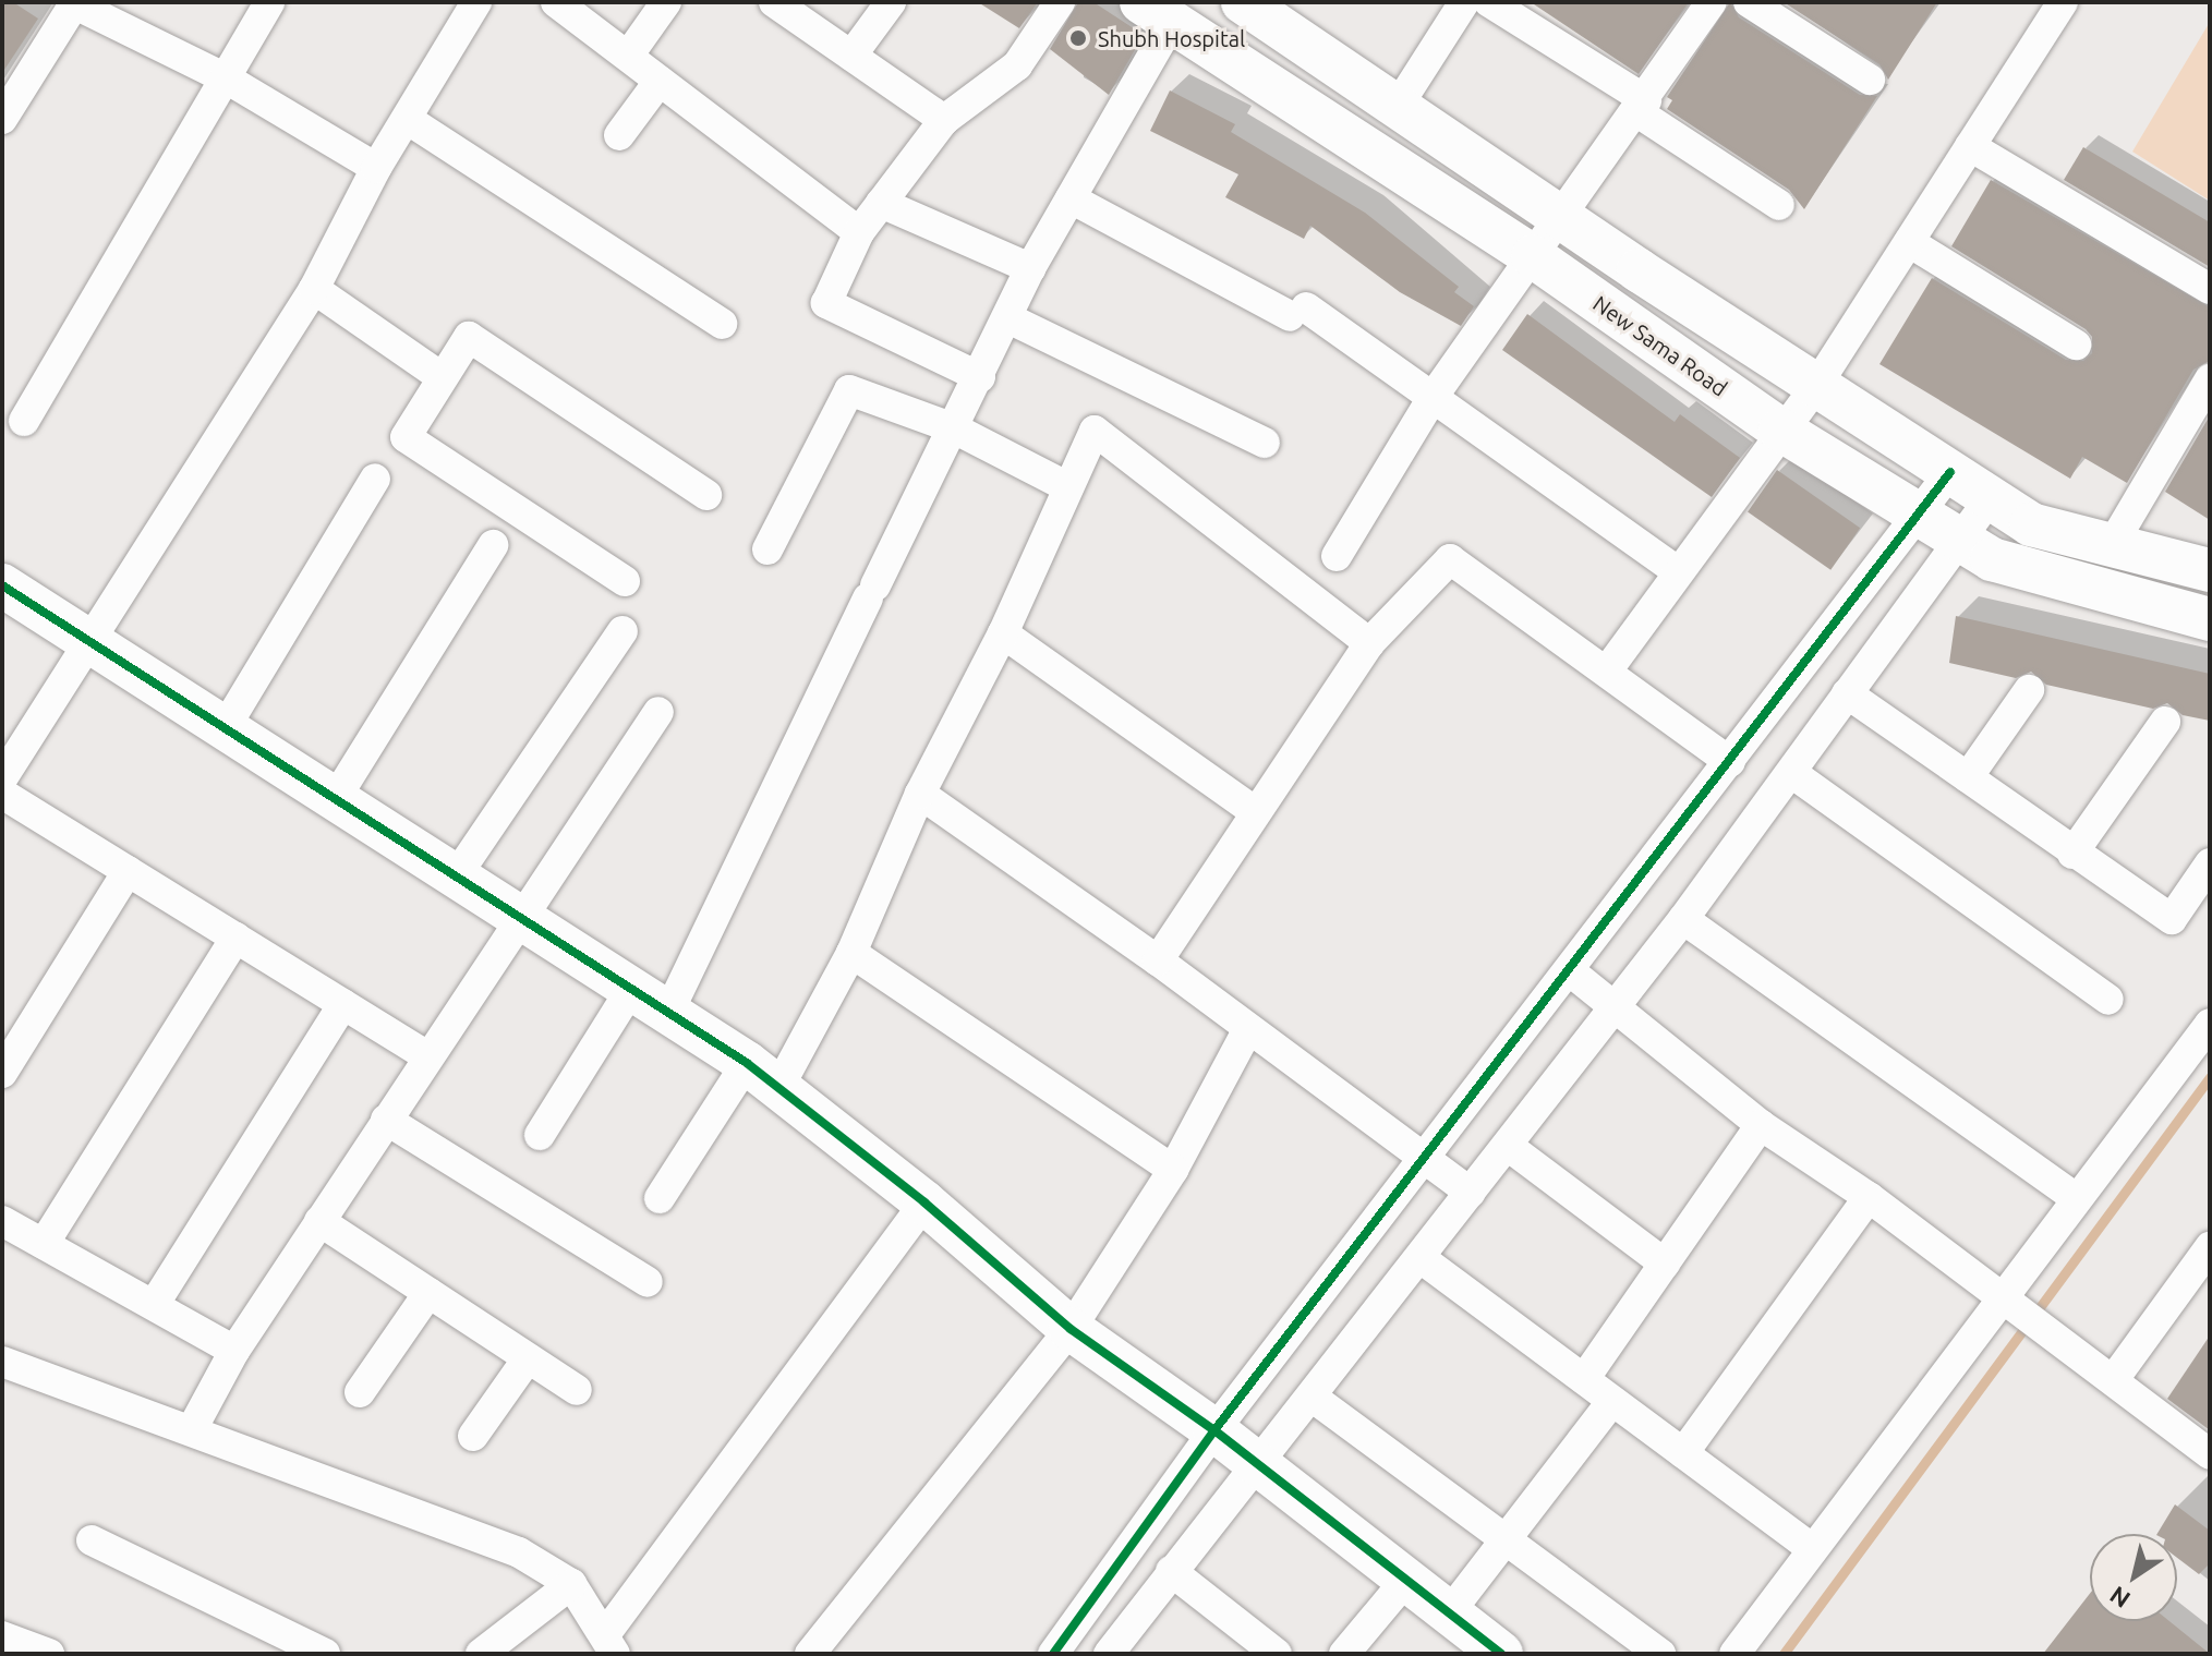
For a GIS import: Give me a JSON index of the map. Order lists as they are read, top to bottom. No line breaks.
{"streets":{"main road":["New Sama Road"]},"places":["Shubh Hospital"],"north":"bottom left"}
